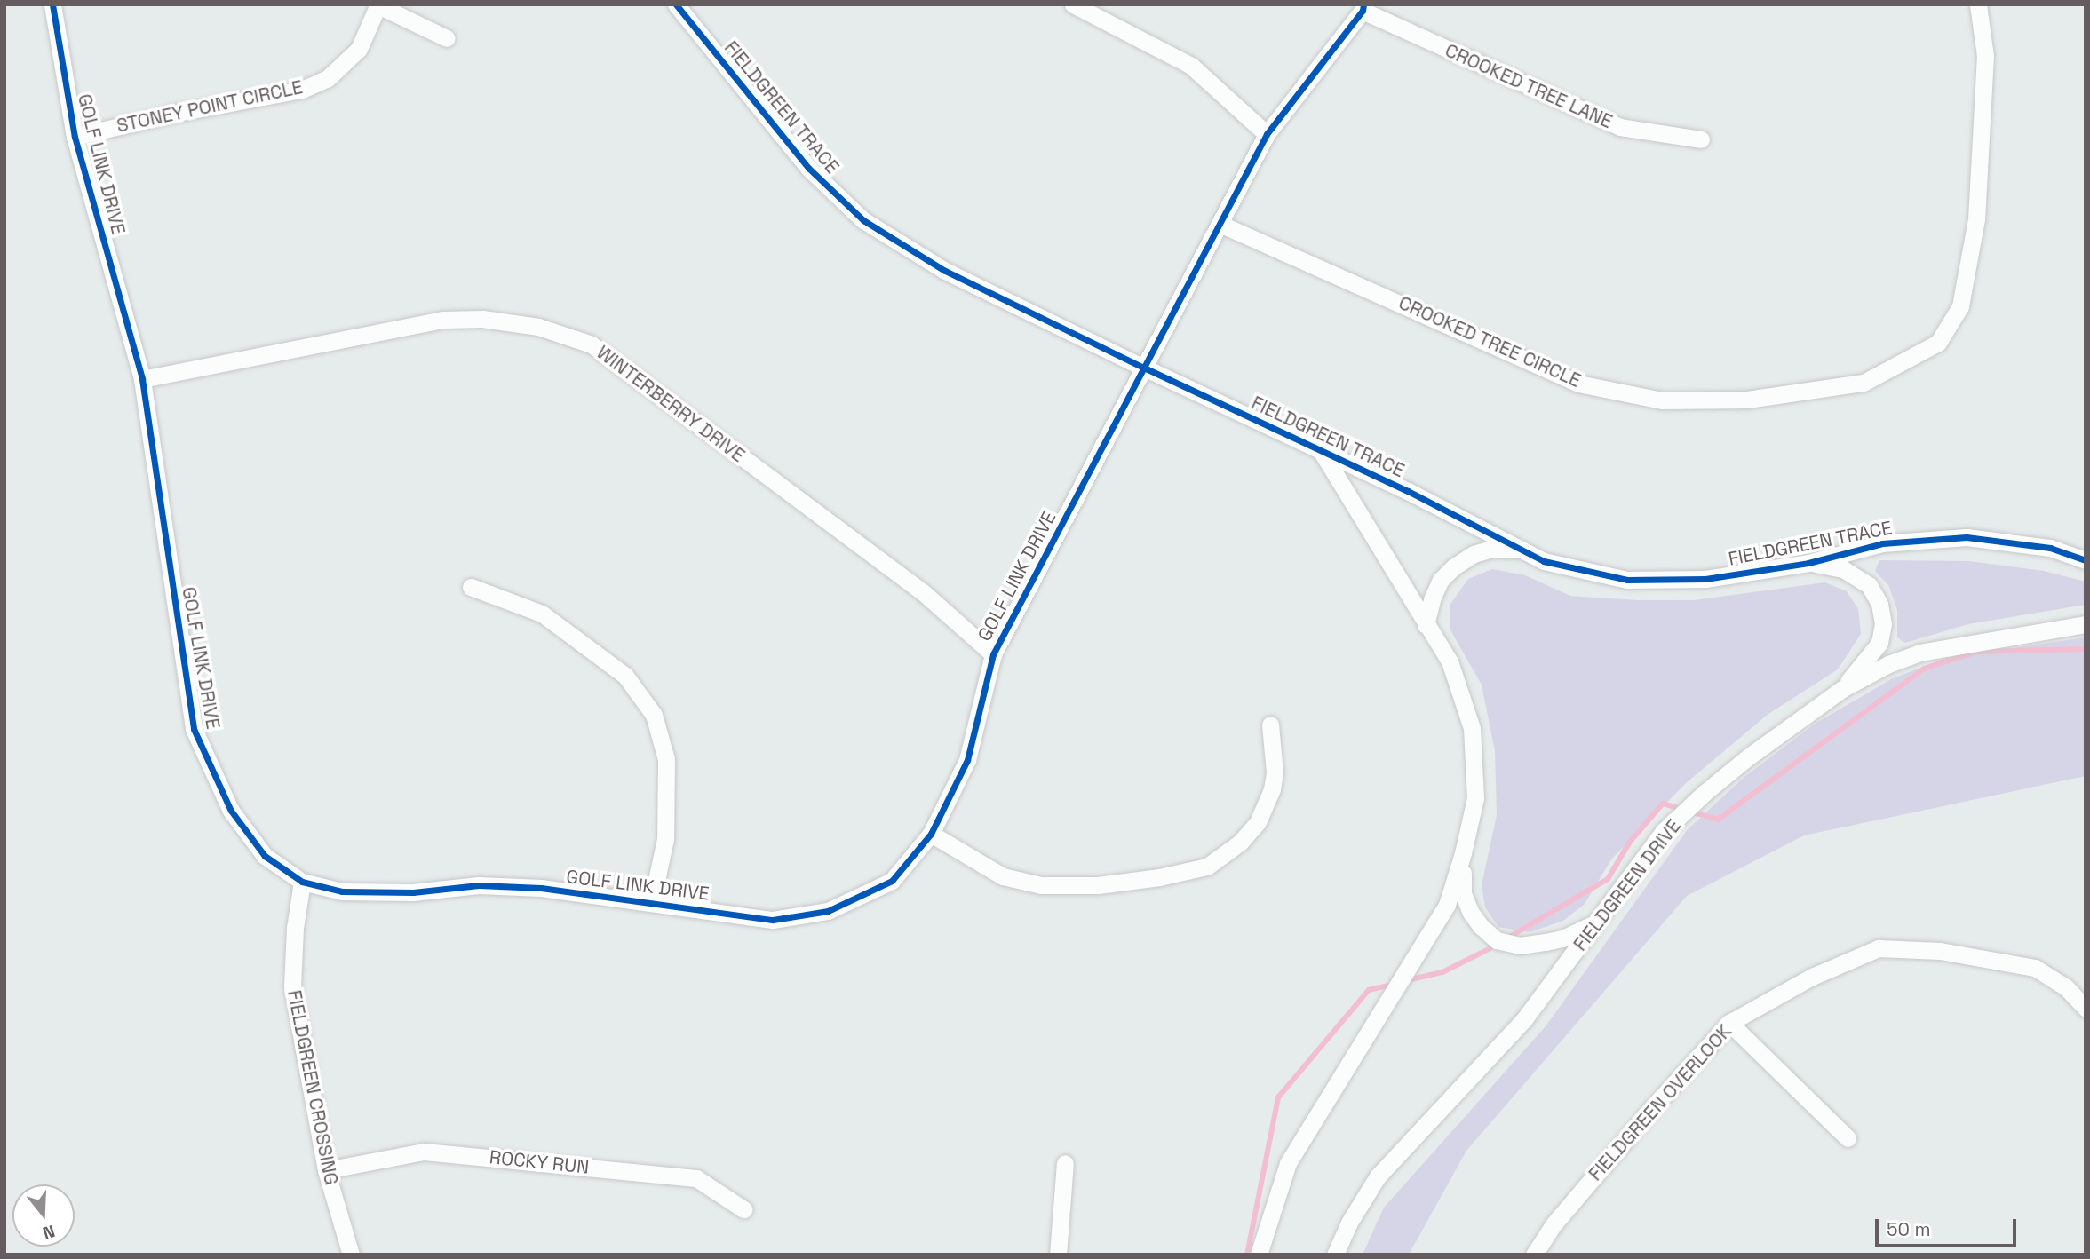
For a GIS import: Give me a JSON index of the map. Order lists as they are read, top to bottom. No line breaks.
{"streets":{"street":["CROOKED TREE LANE","STONEY POINT CIRCLE","FIELDGREEN TRACE","GOLF LINK DRIVE","CROOKED TREE CIRCLE","WINTERBERRY DRIVE","FIELDGREEN DRIVE","FIELDGREEN CROSSING","FIELDGREEN OVERLOOK","ROCKY RUN"]},"crossings":[["CROOKED TREE LANE","GOLF LINK DRIVE"],["STONEY POINT CIRCLE","GOLF LINK DRIVE"],["FIELDGREEN TRACE","GOLF LINK DRIVE"],["GOLF LINK DRIVE","CROOKED TREE CIRCLE"],["GOLF LINK DRIVE","WINTERBERRY DRIVE"],["GOLF LINK DRIVE","FIELDGREEN CROSSING"],["FIELDGREEN CROSSING","ROCKY RUN"]],"scale_bar":"50 m","north":"bottom"}
